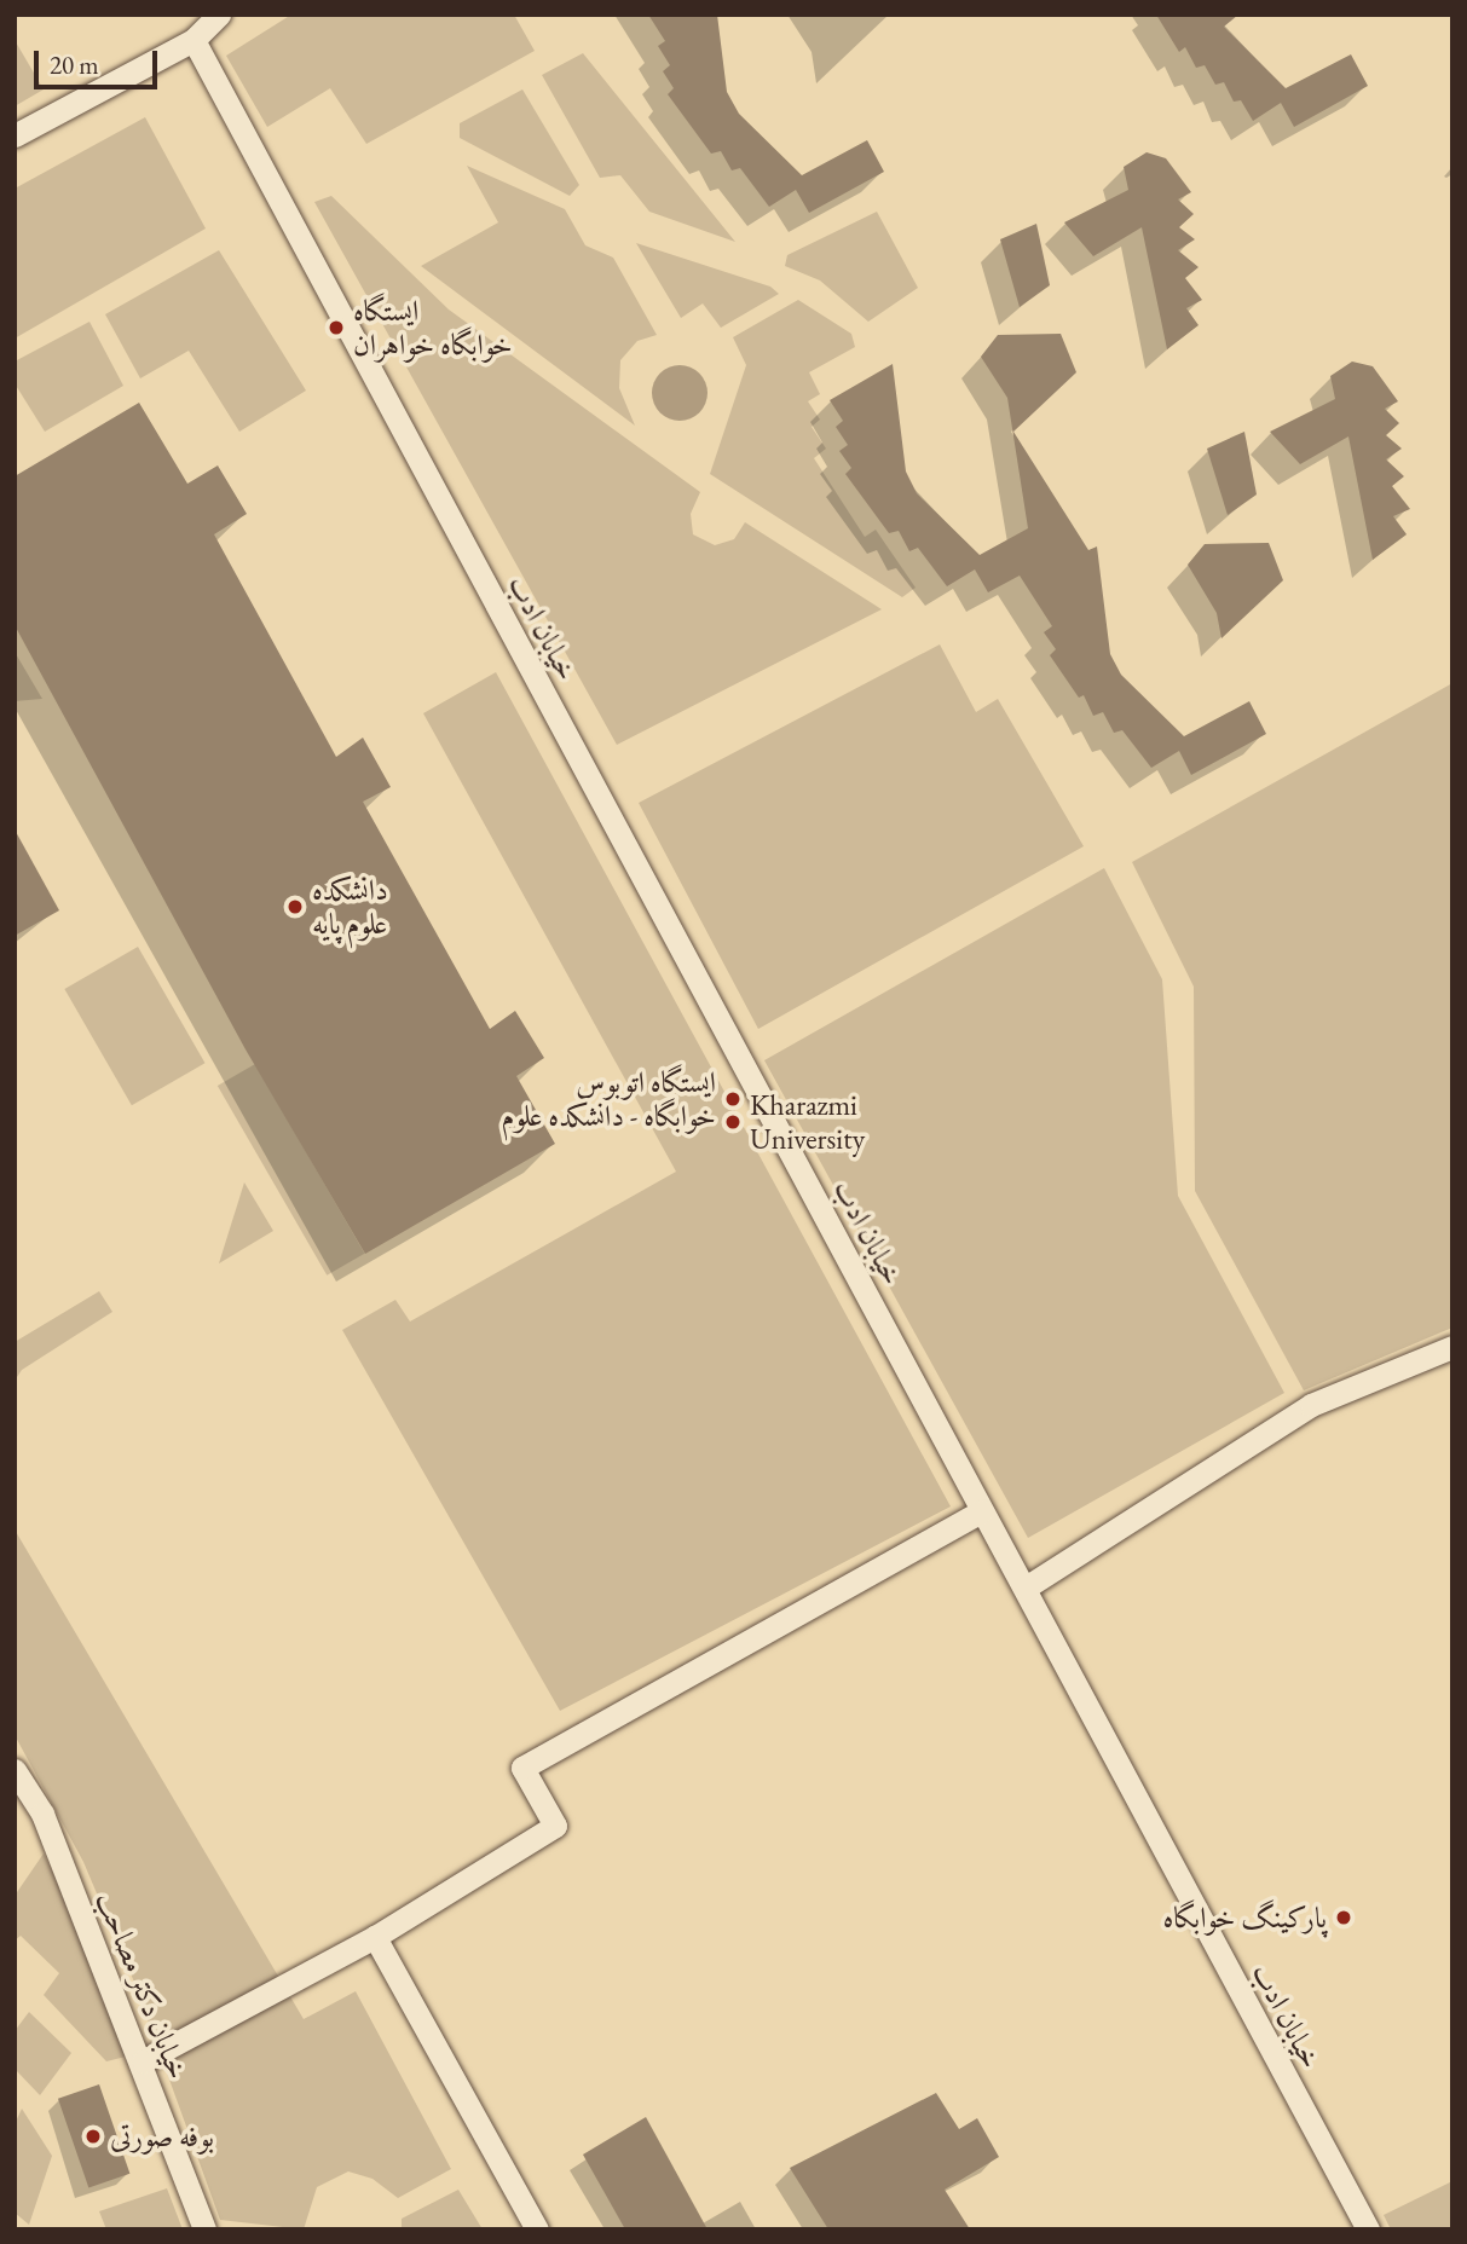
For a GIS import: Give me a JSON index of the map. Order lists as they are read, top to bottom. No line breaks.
{"streets":{"lane":["خیابان ادب","خیابان دکتر مصاحب"]},"places":["ایستگاه خوابگاه خواهران","دانشکده علوم پایه","ایستگاه اتوبوس خوابگاه - دانشکده علوم","Kharazmi University","پارکینگ خوابگاه","بوفه صورتی"],"scale_bar":"20 m"}
